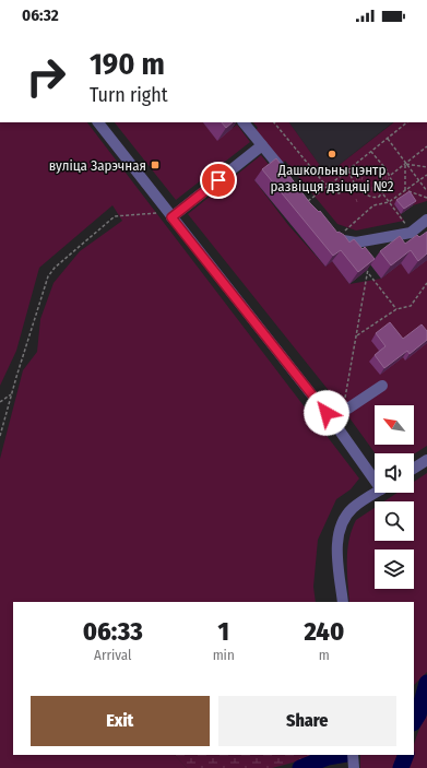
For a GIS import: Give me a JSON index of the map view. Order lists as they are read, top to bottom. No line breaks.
{"places":{"other":["Дашкольны цэнтр развіцця дзіцяці №2"],"transit":["вуліца Зарэчная"]},"north":"top left","page":{"status":"06:32","turn":["190 m","Turn right"],"eta":["06:33","Arrival","1","min","240","m"],"buttons":["Exit","Share"]}}
